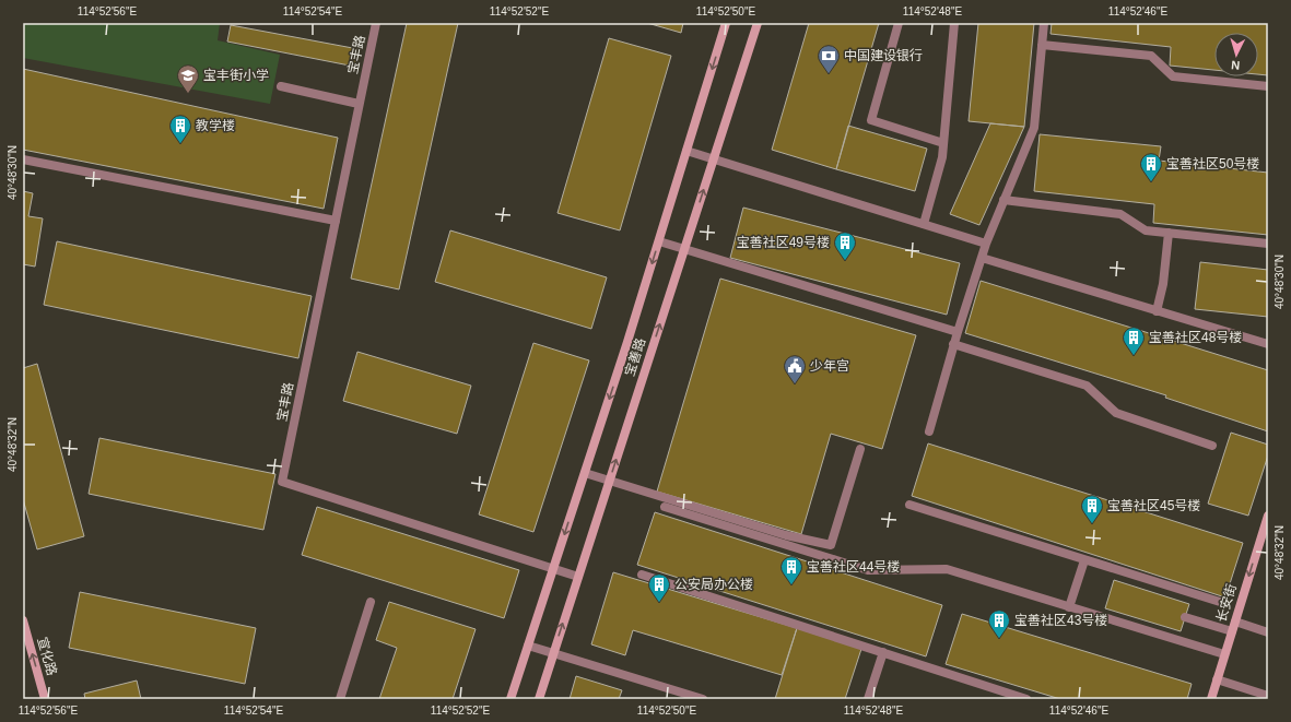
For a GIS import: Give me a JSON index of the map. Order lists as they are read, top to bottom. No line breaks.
{"streets":{"main road":["宝善路","长安街","宣化路"],"street":["宝丰路"]},"crossings":[["宝丰路","宝善路"]],"one_way":["长安街","宣化路"],"places":{"bank":["中国建设银行"],"school or university":["宝丰街小学"],"building":["教学楼","宝善社区50号楼","宝善社区49号楼","宝善社区48号楼","宝善社区45号楼","宝善社区44号楼","公安局办公楼","宝善社区43号楼"],"public building":["少年宫"]},"north":"bottom","coordinates":["114°52'56\"E","114°52'54\"E","114°52'52\"E","114°52'50\"E","114°52'48\"E","114°52'46\"E","40°48'30\"N","40°48'32\"N"]}
